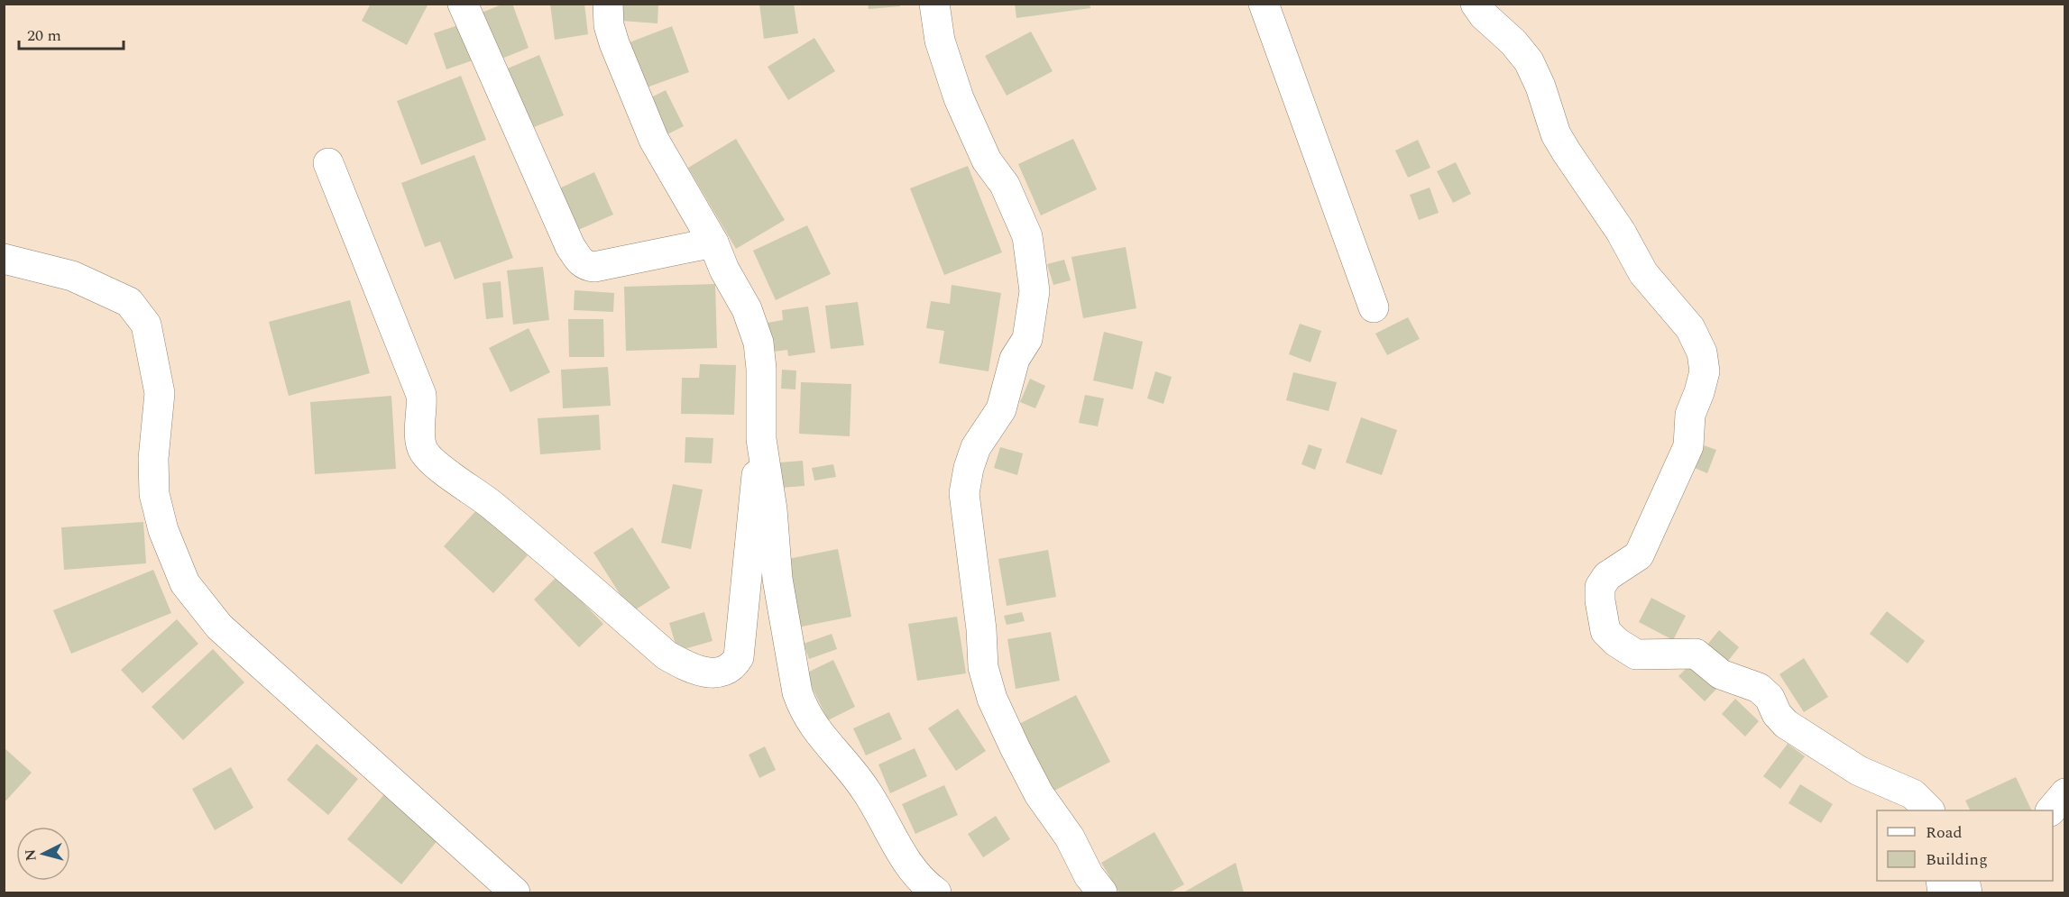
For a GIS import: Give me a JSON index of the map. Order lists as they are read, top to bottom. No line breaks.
{"legend":["Road","Building"],"scale_bar":"20 m","north":"left"}
